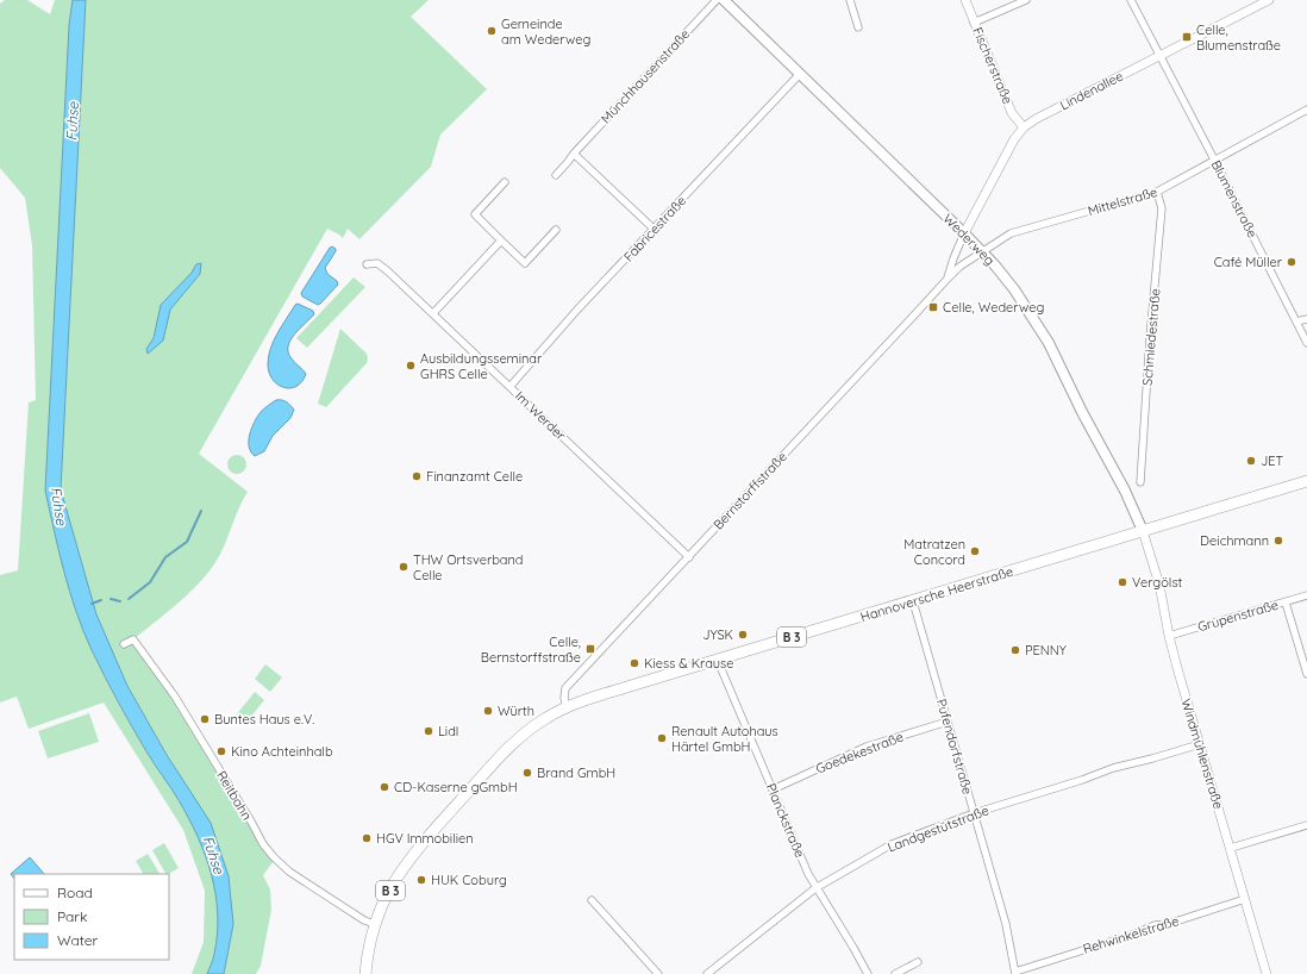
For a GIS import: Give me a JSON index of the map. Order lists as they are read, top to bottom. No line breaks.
{"streets":{"main road":["Wederweg","Hannoversche Heerstraße","B 3"],"street":["Fischerstraße","Münchhausenstraße","Lindenallee","Blumenstraße","Mittelstraße","Fabricestraße","Schmiedestraße","Im Werder","Bernstorffstraße","Grupenstraße","Pufendorfstraße","Goedekestraße","Windmühlenstraße","Reitbahn","Planckstraße","Landgestütstraße","Rehwinkelstraße"]},"crossings":[["Fischerstraße","Lindenallee"],["Lindenallee","Blumenstraße"],["Lindenallee","Wederweg"],["Lindenallee","Bernstorffstraße"],["Blumenstraße","Mittelstraße"],["Mittelstraße","Wederweg"],["Mittelstraße","Schmiedestraße"],["Mittelstraße","Bernstorffstraße"],["Fabricestraße","Wederweg"],["Fabricestraße","Im Werder"],["Wederweg","Bernstorffstraße"],["Wederweg","Hannoversche Heerstraße"],["Wederweg","Windmühlenstraße"],["Im Werder","Bernstorffstraße"],["Bernstorffstraße","Hannoversche Heerstraße"],["Bernstorffstraße","B 3"],["Hannoversche Heerstraße","B 3"],["Hannoversche Heerstraße","Pufendorfstraße"],["Hannoversche Heerstraße","Windmühlenstraße"],["Hannoversche Heerstraße","Planckstraße"],["Grupenstraße","Windmühlenstraße"],["B 3","Reitbahn"],["Pufendorfstraße","Goedekestraße"],["Pufendorfstraße","Landgestütstraße"],["Pufendorfstraße","Rehwinkelstraße"],["Goedekestraße","Planckstraße"],["Windmühlenstraße","Landgestütstraße"],["Windmühlenstraße","Rehwinkelstraße"],["Planckstraße","Landgestütstraße"]],"water":["Fuhse"],"places":{"other":["Gemeinde am Wederweg","Café Müller","Ausbildungsseminar GHRS Celle","JET","Finanzamt Celle","Deichmann","Matratzen Concord","THW Ortsverband Celle","Vergölst","JYSK","PENNY","Kiess & Krause","Würth","Buntes Haus e.V.","Lidl","Renault Autohaus Härtel GmbH","Kino Achteinhalb","Brand GmbH","CD-Kaserne gGmbH","HGV Immobilien","HUK Coburg"],"transit":["Celle, Blumenstraße","Celle, Wederweg","Celle, Bernstorffstraße"]},"legend":["Road","Park","Water"]}
